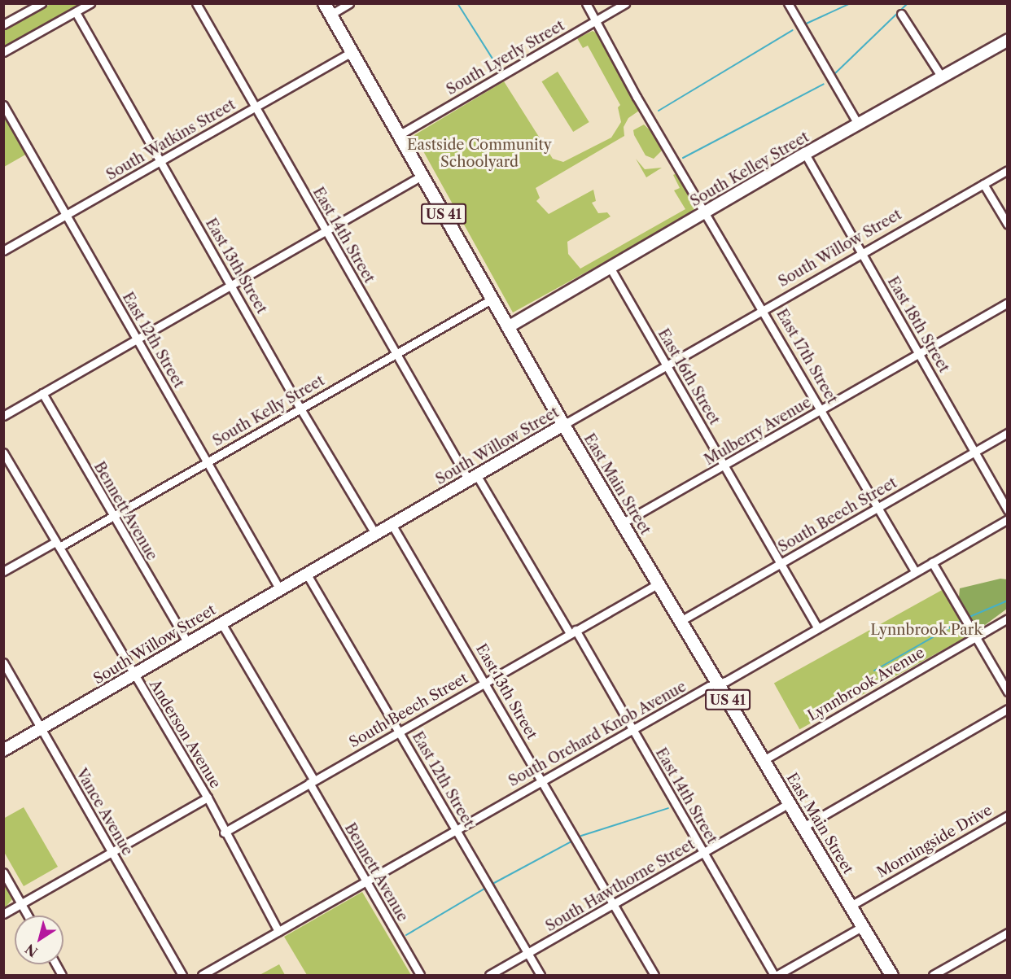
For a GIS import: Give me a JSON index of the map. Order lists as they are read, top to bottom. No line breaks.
{"streets":{"main road":["South Kelley Street","US 41","South Willow Street","East Main Street"],"street":["South Lyerly Street","South Watkins Street","East 14th Street","East 13th Street","East 18th Street","East 12th Street","East 17th Street","East 16th Street","South Kelly Street","Mulberry Avenue","Bennett Avenue","South Beech Street","Lynnbrook Avenue","Anderson Avenue","South Orchard Knob Avenue","Vance Avenue","Morningside Drive","South Hawthorne Street"]},"crossings":[["South Lyerly Street","East 17th Street"],["South Lyerly Street","East Main Street"],["South Watkins Street","East 14th Street"],["South Watkins Street","East 13th Street"],["South Watkins Street","East 12th Street"],["South Watkins Street","East Main Street"],["South Kelley Street","East 18th Street"],["South Kelley Street","East 17th Street"],["South Kelley Street","East 16th Street"],["South Kelley Street","East Main Street"],["East 14th Street","South Willow Street"],["East 14th Street","South Kelly Street"],["East 14th Street","South Beech Street"],["East 14th Street","South Orchard Knob Avenue"],["East 14th Street","South Hawthorne Street"],["South Willow Street","East 13th Street"],["South Willow Street","East 18th Street"],["South Willow Street","East 12th Street"],["South Willow Street","East 17th Street"],["South Willow Street","East 16th Street"],["South Willow Street","East Main Street"],["South Willow Street","Bennett Avenue"],["South Willow Street","Anderson Avenue"],["South Willow Street","Vance Avenue"],["East 13th Street","South Kelly Street"],["East 13th Street","South Beech Street"],["East 13th Street","South Orchard Knob Avenue"],["East 13th Street","South Hawthorne Street"],["East 18th Street","Mulberry Avenue"],["East 18th Street","South Beech Street"],["East 12th Street","South Kelly Street"],["East 12th Street","South Beech Street"],["East 12th Street","South Orchard Knob Avenue"],["East 12th Street","South Hawthorne Street"],["East 17th Street","Mulberry Avenue"],["East 17th Street","South Beech Street"],["East 17th Street","South Orchard Knob Avenue"],["East 16th Street","Mulberry Avenue"],["East 16th Street","South Beech Street"],["East 16th Street","South Orchard Knob Avenue"],["South Kelly Street","East Main Street"],["South Kelly Street","Bennett Avenue"],["South Kelly Street","Anderson Avenue"],["Mulberry Avenue","East Main Street"],["East Main Street","South Beech Street"],["East Main Street","Lynnbrook Avenue"],["East Main Street","South Orchard Knob Avenue"],["East Main Street","Morningside Drive"],["East Main Street","South Hawthorne Street"],["Bennett Avenue","South Beech Street"],["Bennett Avenue","South Orchard Knob Avenue"],["South Beech Street","Anderson Avenue"],["Anderson Avenue","South Orchard Knob Avenue"]],"parks":["Eastside Community Schoolyard","Lynnbrook Park"],"north":"bottom left"}
